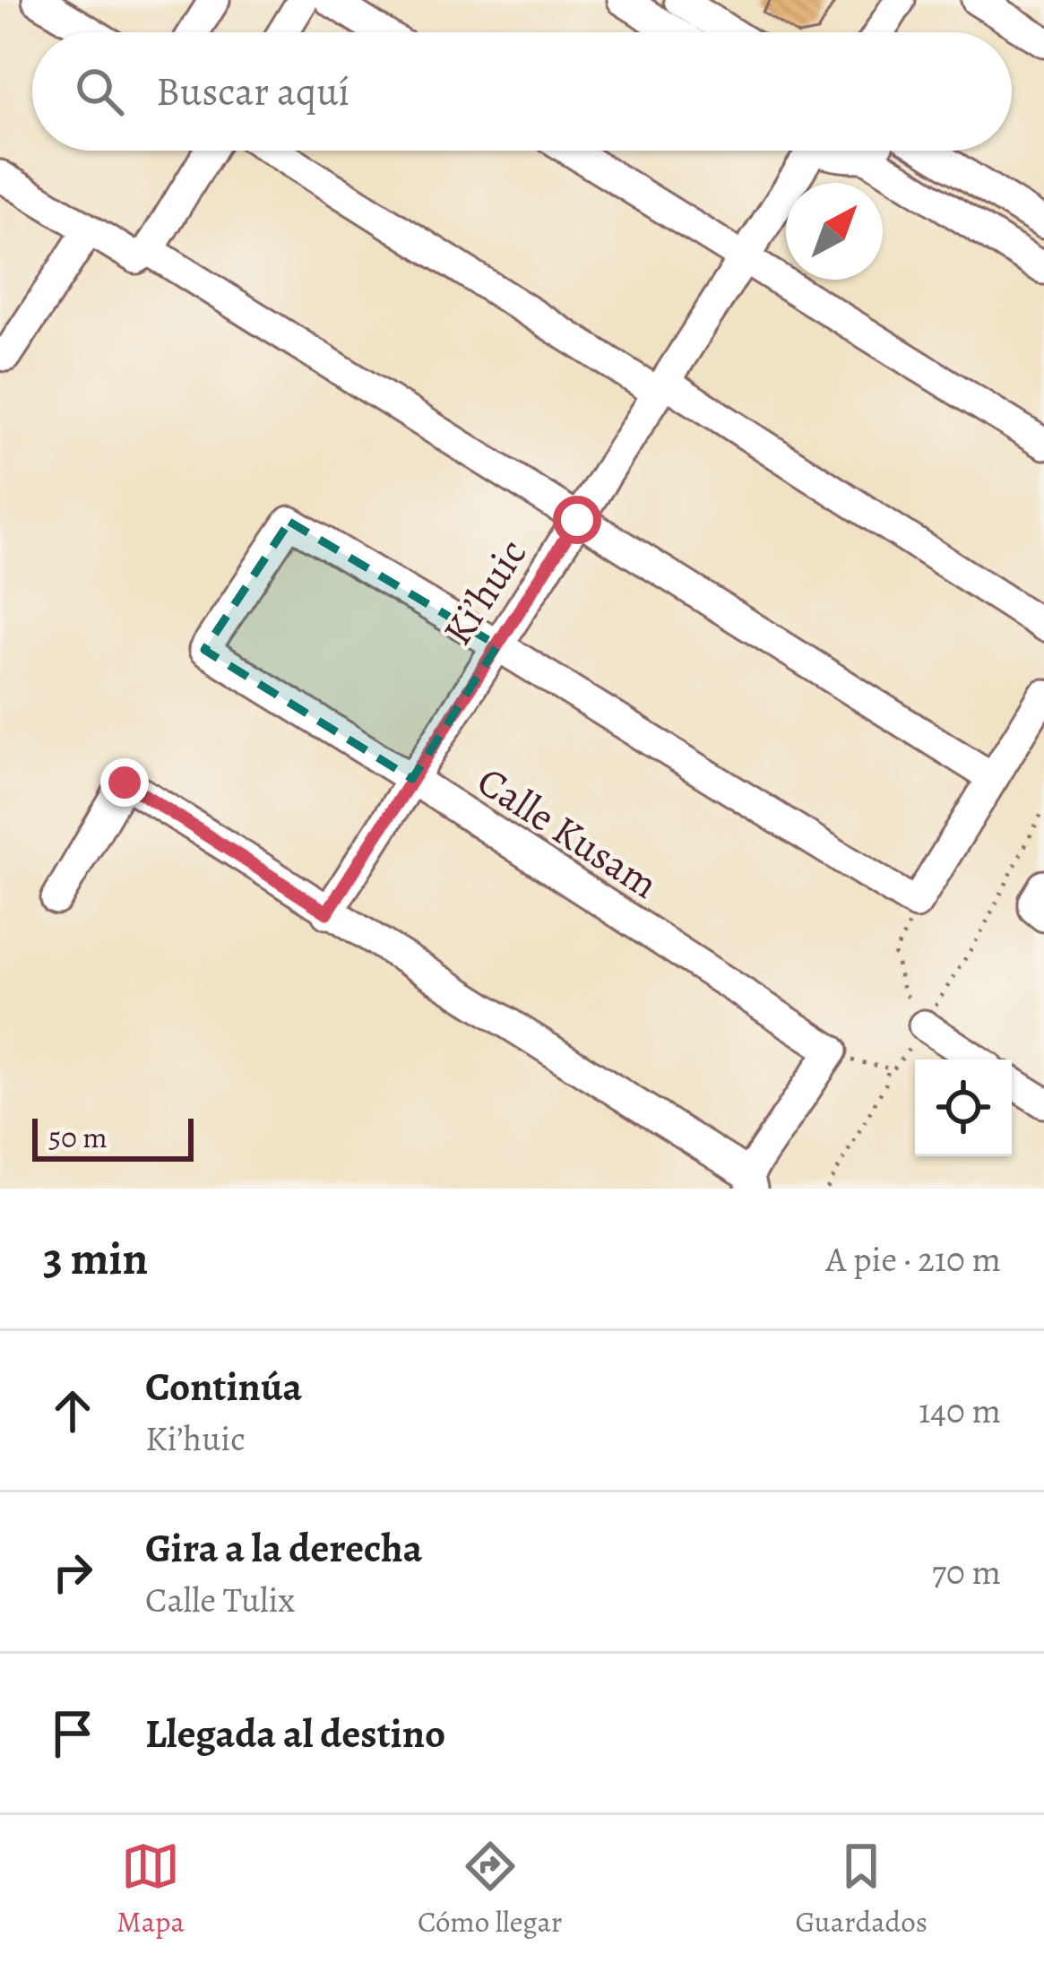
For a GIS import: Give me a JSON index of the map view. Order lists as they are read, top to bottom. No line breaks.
{"streets":{"street":["Ki’huic","Calle Kusam"]},"crossings":[["Ki’huic","Calle Kusam"]],"scale_bar":"50 m","north":"top right","page":{"search":"Buscar aquí","scale":"50 m","heading":["3 min","A pie · 210 m"],"list":[["Continúa","Ki’huic","140 m"],["Gira a la derecha","Calle Tulix","70 m"],"Llegada al destino"],"nav":["Mapa","Cómo llegar","Guardados"]}}
